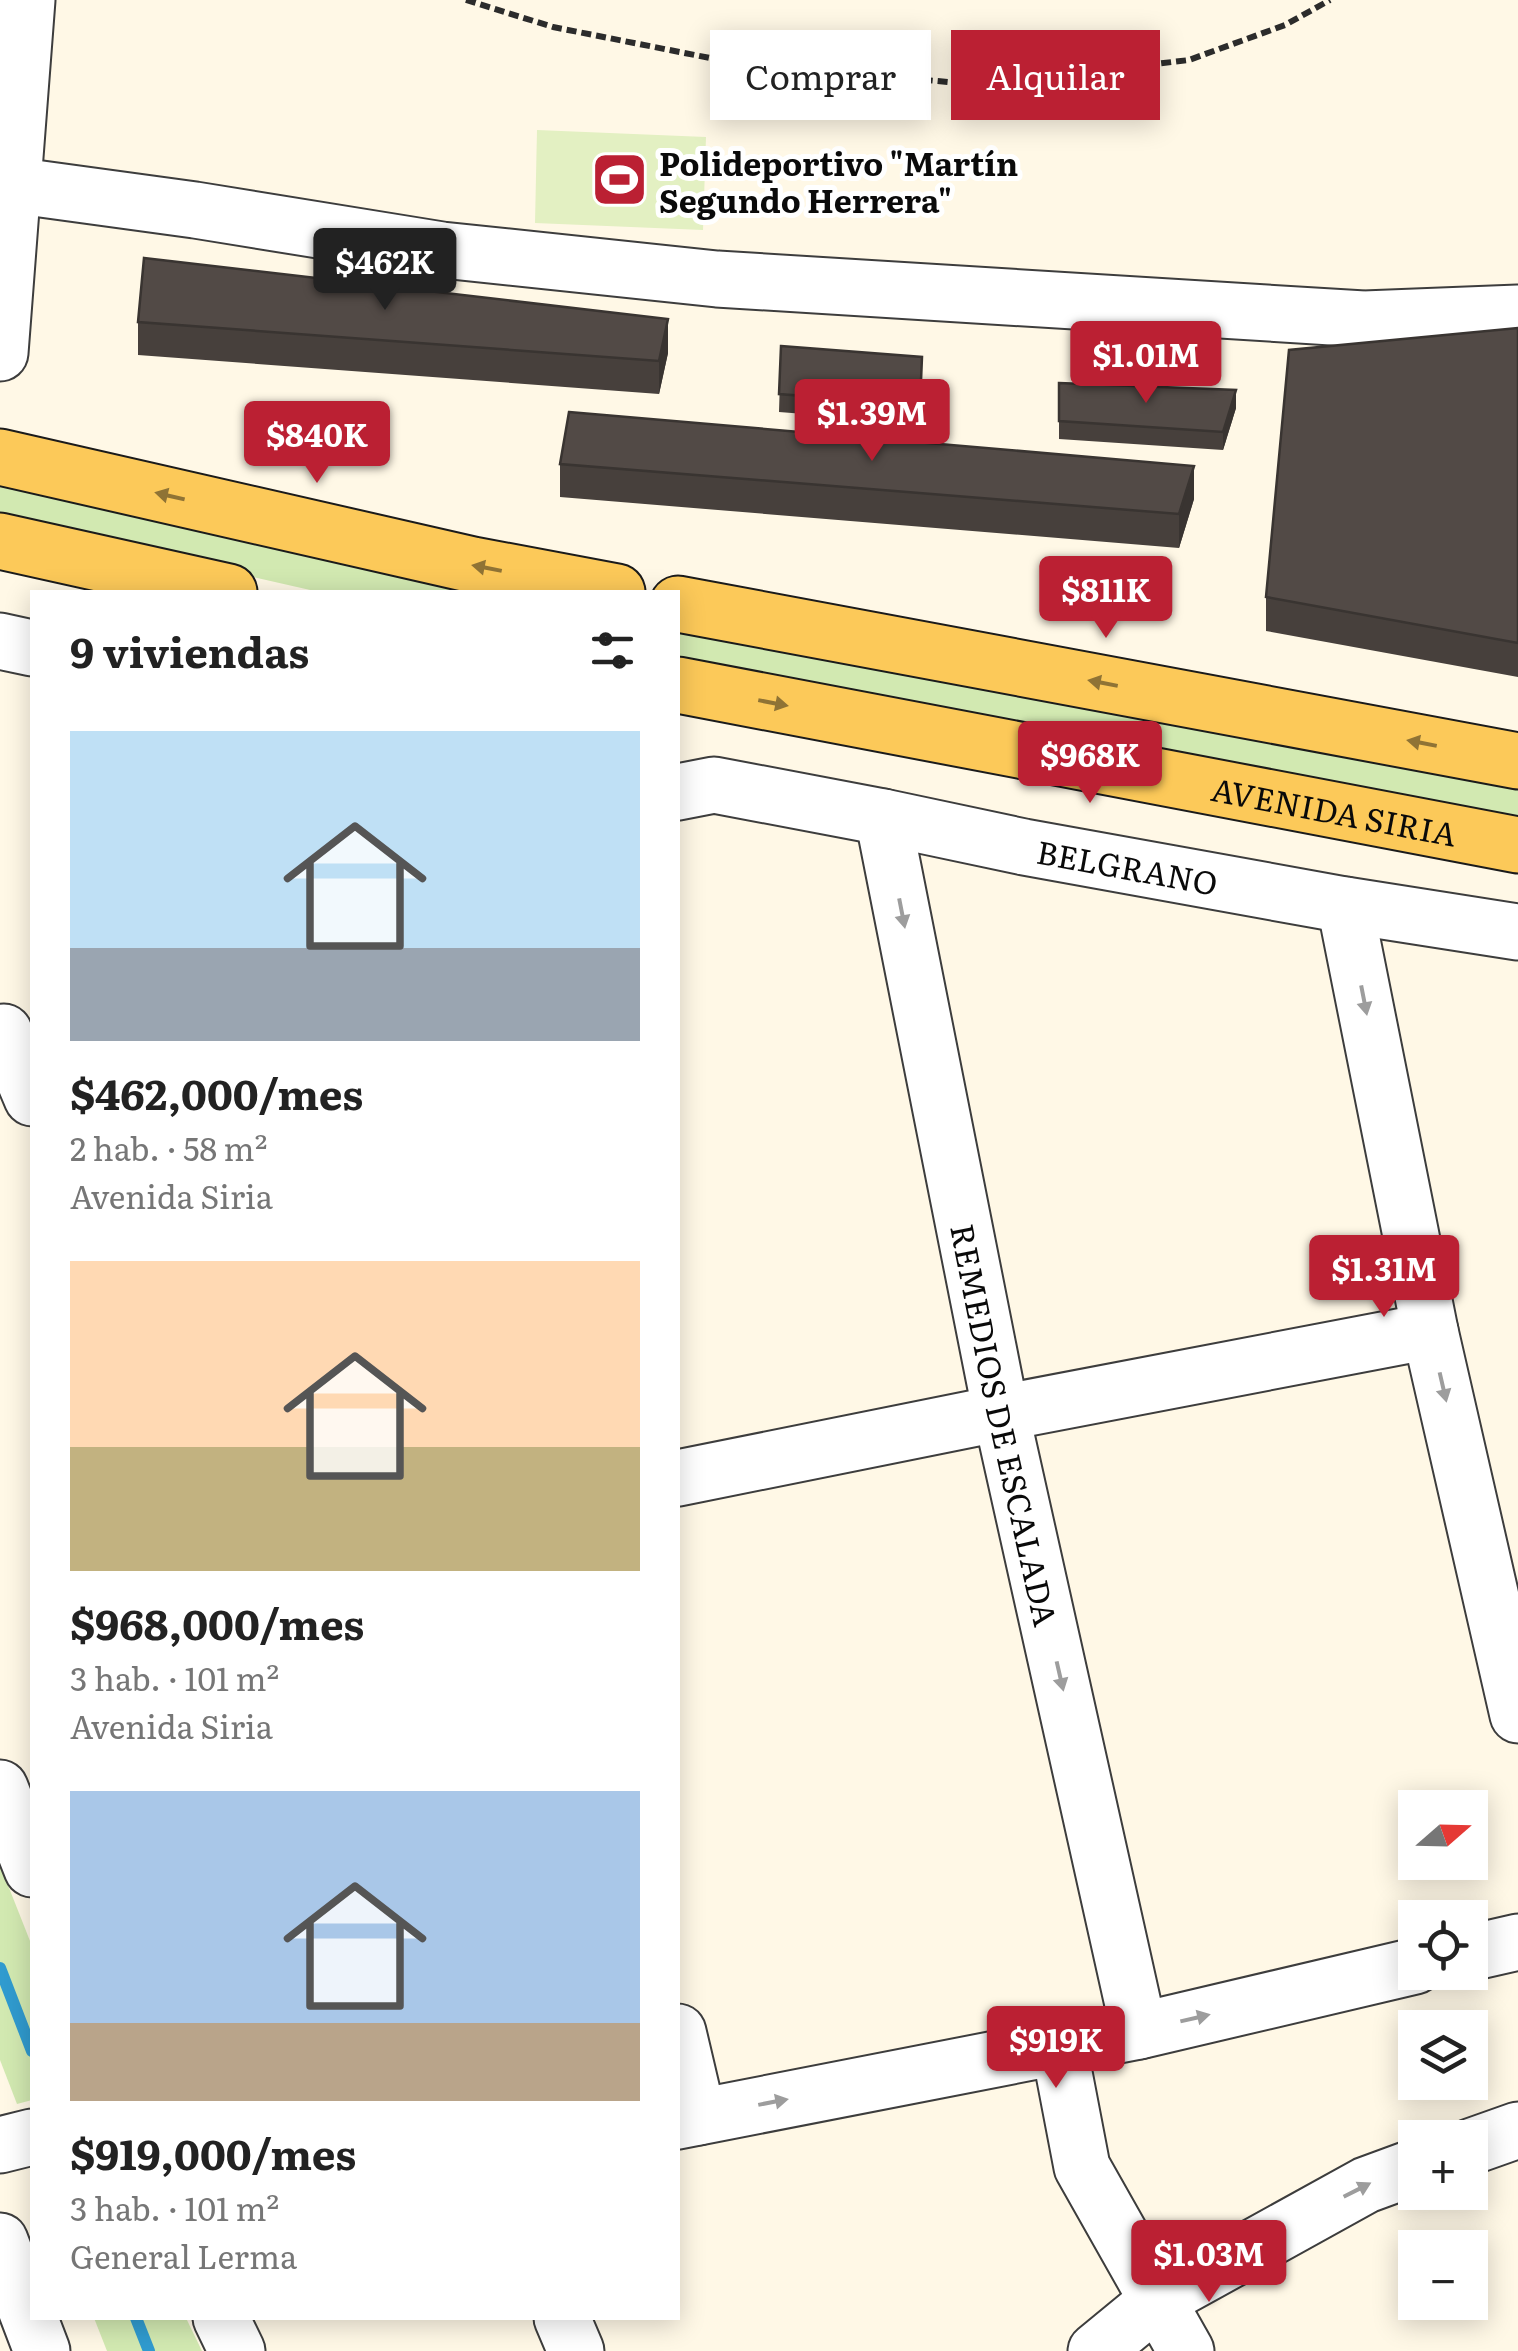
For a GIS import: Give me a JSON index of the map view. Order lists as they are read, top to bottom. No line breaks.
{"streets":{"main road":["AVENIDA SIRIA"],"street":["BELGRANO","REMEDIOS DE ESCALADA"]},"crossings":[["BELGRANO","REMEDIOS DE ESCALADA"]],"places":{"sports":["Polideportivo \"Martín Segundo Herrera\""]},"north":"right","page":{"chip":["Comprar","Alquilar"],"price":["$462K","$1.01M","$1.39M","$840K","$811K","$968K","$1.31M","$919K","$1.03M"],"heading":"9 viviendas","list":[{"name":"$462,000/mes","note":"2 hab. · 58 m² · Avenida Siria"},{"name":"$968,000/mes","note":"3 hab. · 101 m² · Avenida Siria"},{"name":"$919,000/mes","note":"3 hab. · 101 m² · General Lerma"}],"map_buttons":["+","−"]}}
